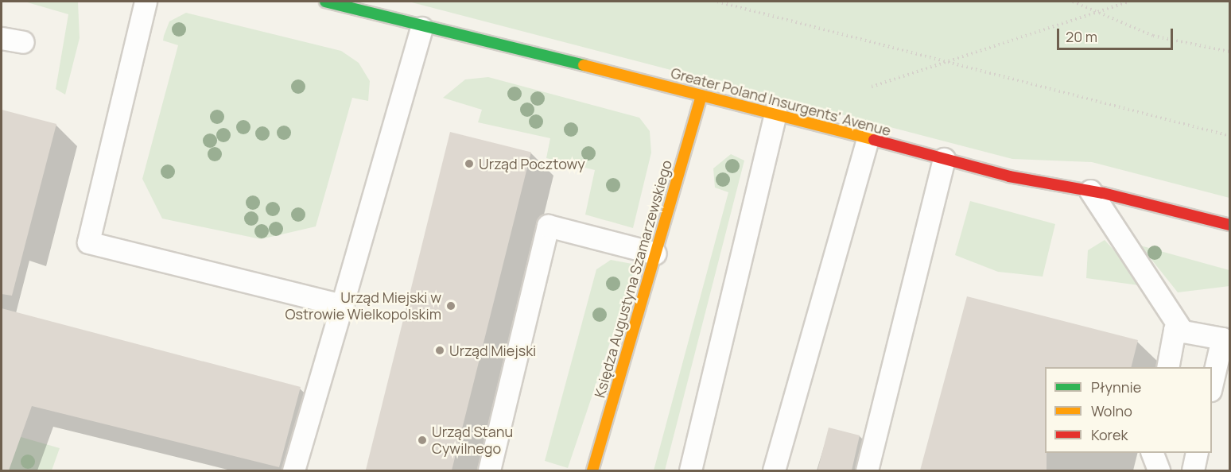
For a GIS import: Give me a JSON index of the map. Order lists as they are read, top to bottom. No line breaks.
{"streets":{"street":["Greater Poland Insurgents' Avenue","Księdza Augustyna Szamarzewskiego"]},"crossings":[["Greater Poland Insurgents' Avenue","Księdza Augustyna Szamarzewskiego"]],"places":["Urząd Pocztowy","Urząd Miejski w Ostrowie Wielkopolskim","Urząd Miejski","Urząd Stanu Cywilnego"],"legend":["Płynnie","Wolno","Korek"],"scale_bar":"20 m"}
